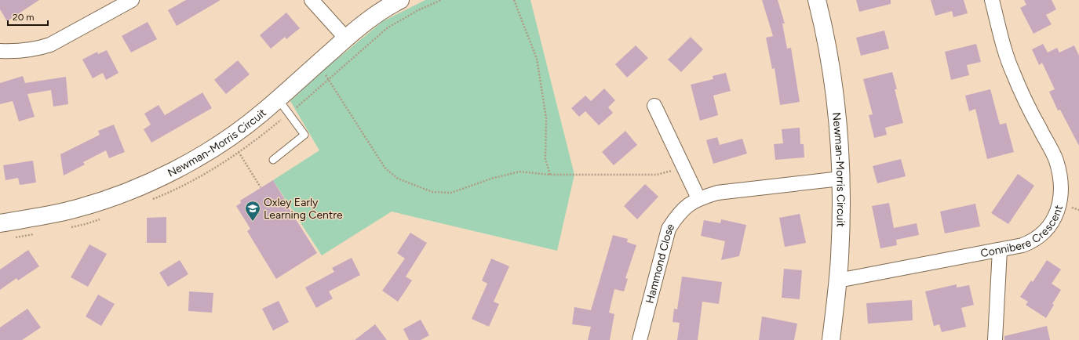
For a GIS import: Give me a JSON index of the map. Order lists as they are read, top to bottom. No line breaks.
{"streets":{"street":["Newman-Morris Circuit","Connibere Crescent","Hammond Close"]},"crossings":[["Newman-Morris Circuit","Connibere Crescent"],["Newman-Morris Circuit","Hammond Close"]],"places":{"school or university":["Oxley Early Learning Centre"]},"scale_bar":"20 m"}
